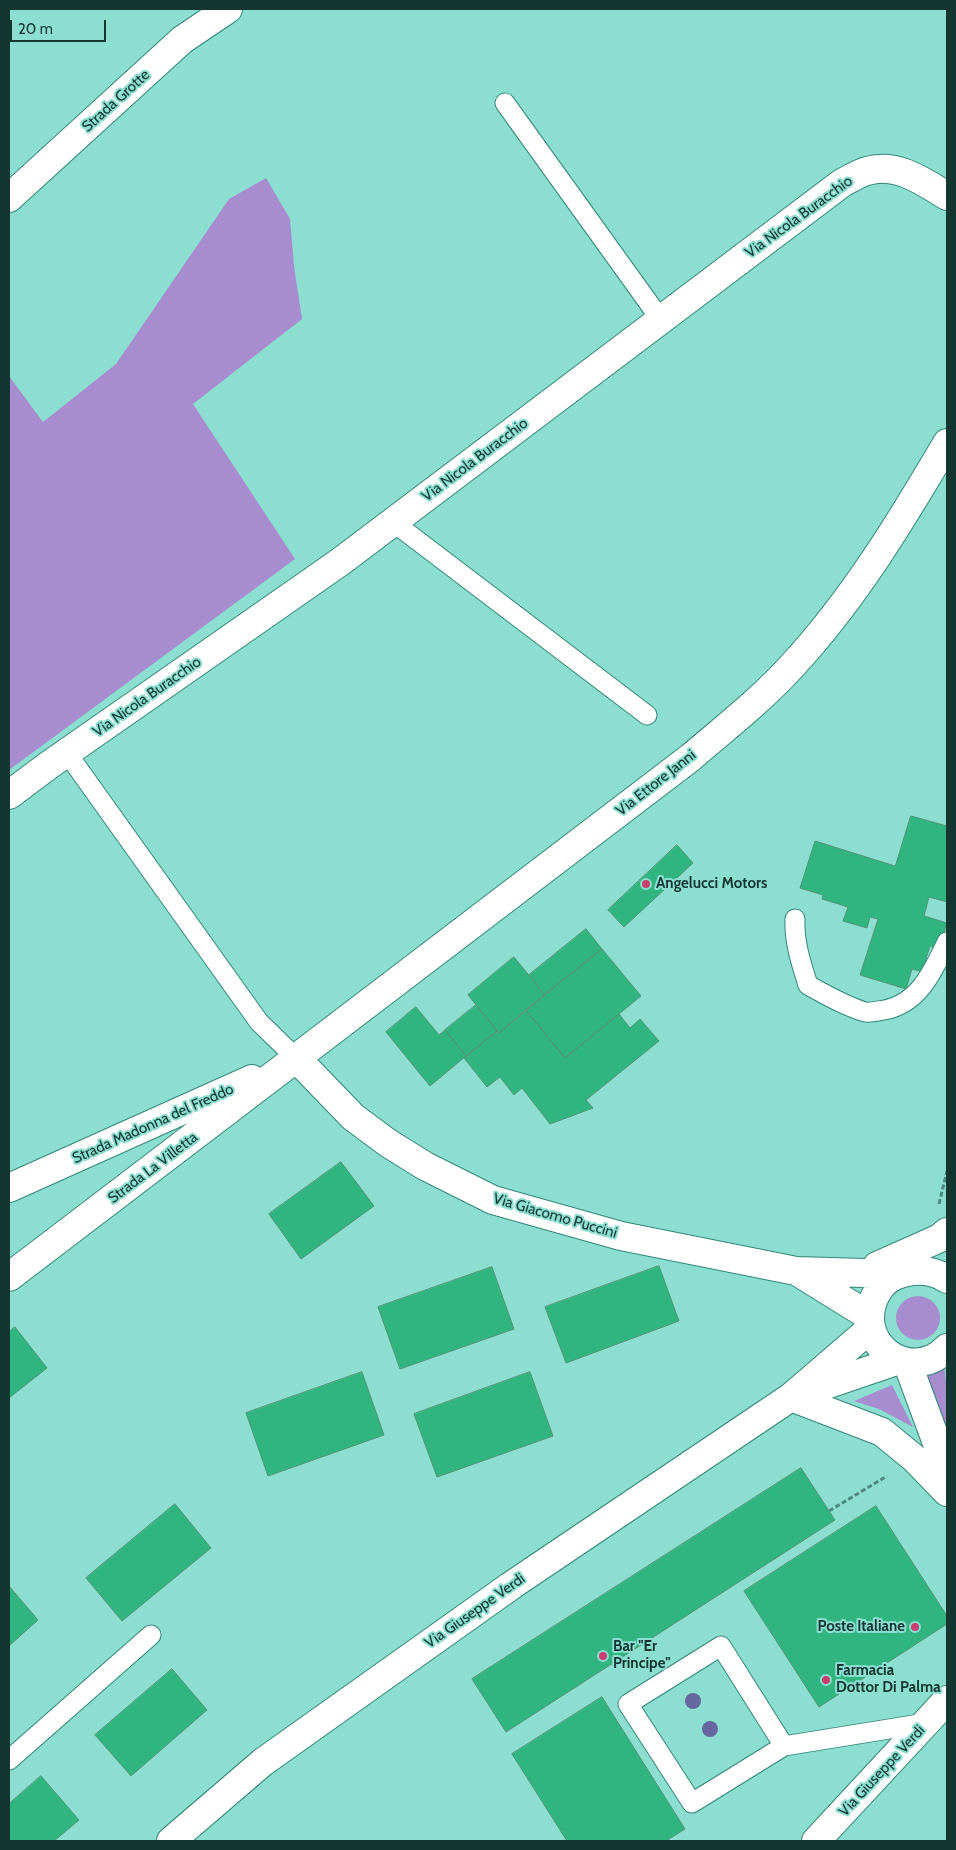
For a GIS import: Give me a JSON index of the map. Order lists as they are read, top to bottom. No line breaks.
{"streets":{"street":["Strada Grotte","Via Nicola Buracchio","Via Ettore Janni","Strada Madonna del Freddo","Strada La Villetta","Via Giacomo Puccini","Via Giuseppe Verdi"]},"crossings":[["Via Ettore Janni","Strada Madonna del Freddo"],["Via Ettore Janni","Strada La Villetta"],["Via Ettore Janni","Via Giacomo Puccini"],["Strada Madonna del Freddo","Strada La Villetta"],["Strada Madonna del Freddo","Via Giacomo Puccini"],["Strada La Villetta","Via Giacomo Puccini"],["Via Giacomo Puccini","Via Giuseppe Verdi"]],"places":["Angelucci Motors","Poste Italiane","Bar \"Er Principe\"","Farmacia Dottor Di Palma"],"scale_bar":"20 m"}
